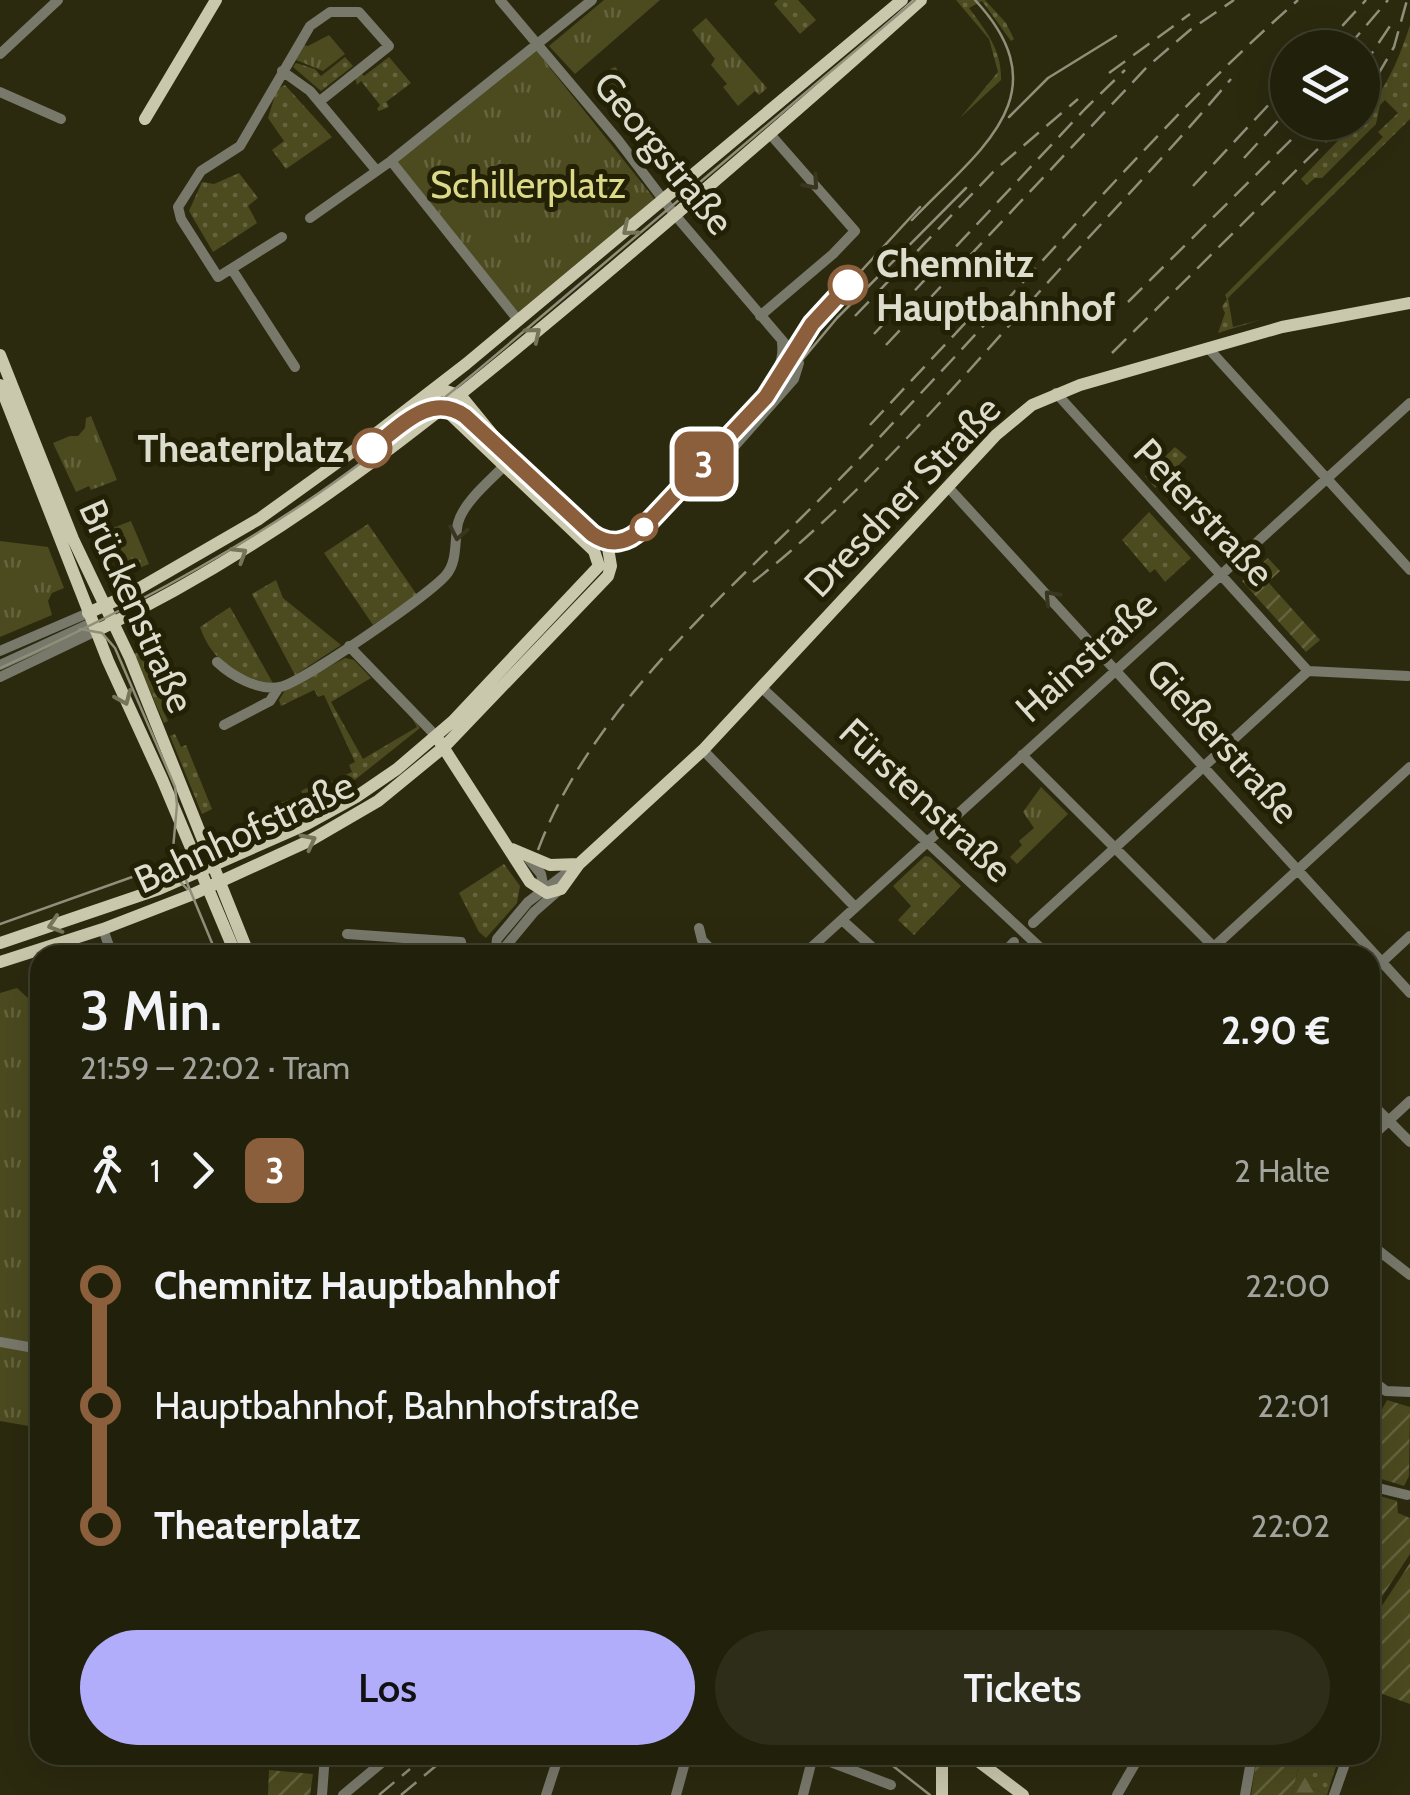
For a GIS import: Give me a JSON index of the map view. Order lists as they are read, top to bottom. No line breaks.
{"streets":{"main road":["Dresdner Straße","Brückenstraße","Bahnhofstraße"],"street":["Georgstraße","Peterstraße","Hainstraße","Gießerstraße","Fürstenstraße"]},"crossings":[["Dresdner Straße","Peterstraße"],["Dresdner Straße","Gießerstraße"],["Dresdner Straße","Fürstenstraße"],["Peterstraße","Hainstraße"],["Brückenstraße","Bahnhofstraße"],["Hainstraße","Gießerstraße"],["Hainstraße","Fürstenstraße"]],"one_way":["Gießerstraße"],"parks":["Schillerplatz"],"places":["Chemnitz Hauptbahnhof","Theaterplatz"],"lines":["tram line 3"],"page":{"on_map":"3","heading":["3 Min.","21:59 – 22:02 · Tram","2.90 €"],"legs":["1","3","2 Halte"],"list":[{"name":"Chemnitz Hauptbahnhof","value":"22:00"},{"name":"Hauptbahnhof, Bahnhofstraße","value":"22:01"},{"name":"Theaterplatz","value":"22:02"}],"buttons":["Los","Tickets"]}}
